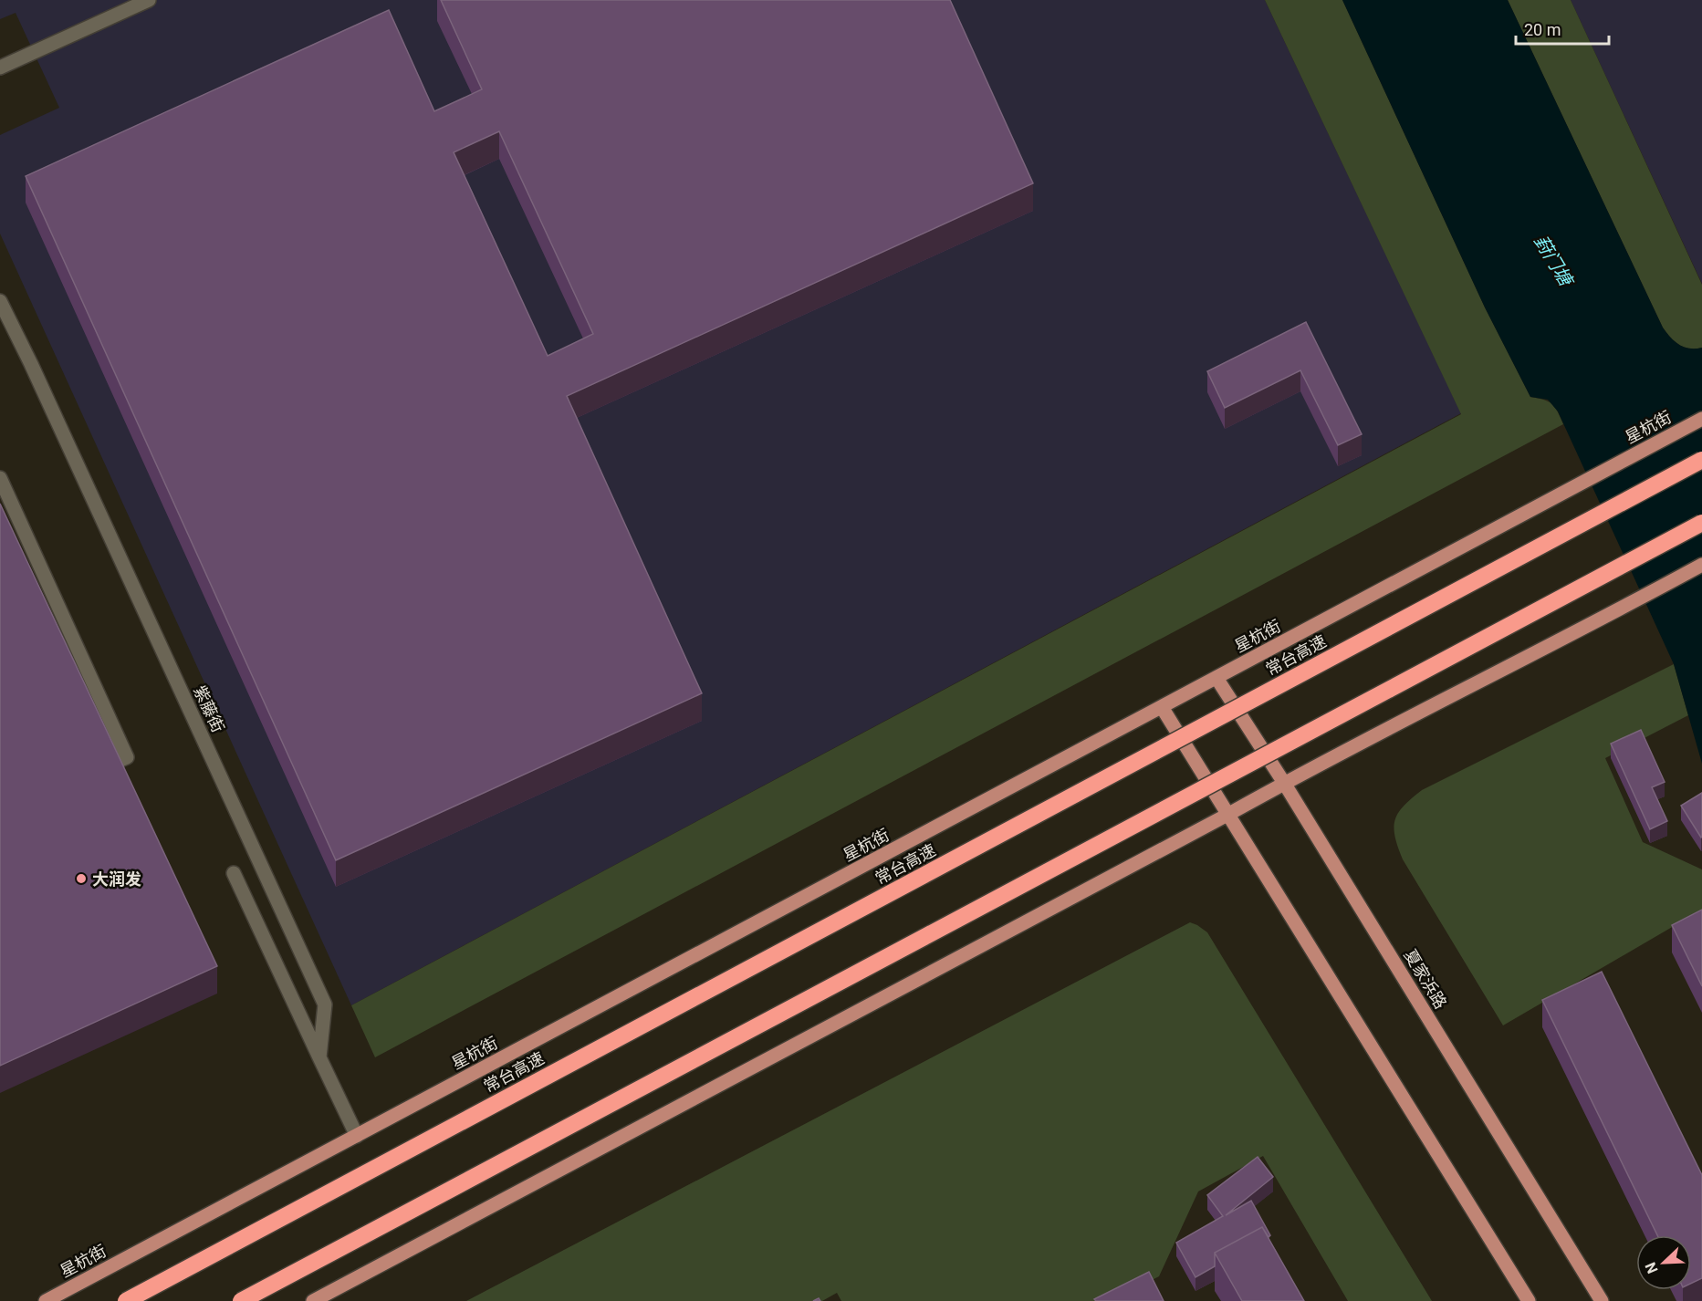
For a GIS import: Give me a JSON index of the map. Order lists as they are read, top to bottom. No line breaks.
{"streets":{"highway":["常台高速"],"main road":["星杭街","夏家浜路"],"street":["紫藤街"]},"crossings":[["星杭街","夏家浜路"]],"water":["葑门塘"],"places":["大润发"],"scale_bar":"20 m","north":"bottom left"}
